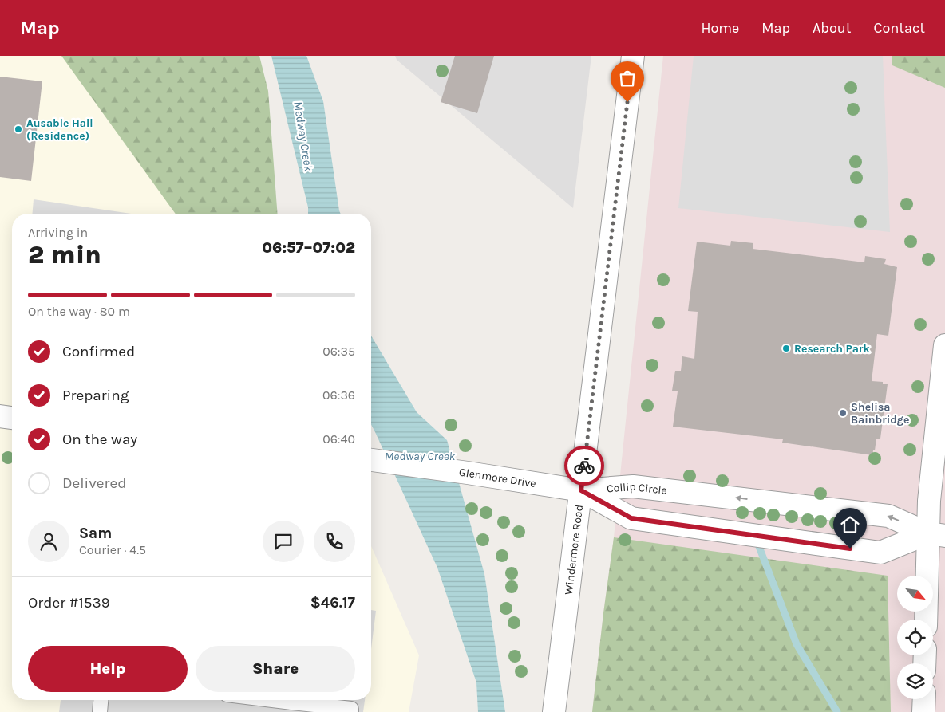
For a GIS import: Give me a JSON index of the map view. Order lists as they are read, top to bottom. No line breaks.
{"streets":{"street":["Glenmore Drive","Collip Circle","Windermere Road"]},"crossings":[["Glenmore Drive","Collip Circle"],["Glenmore Drive","Windermere Road"],["Collip Circle","Windermere Road"]],"water":["Medway Creek"],"places":["Ausable Hall (Residence)","Research Park","Shelisa Bainbridge"],"north":"bottom right","page":{"header":"Map","nav":["Home","Map","About","Contact"],"heading":["2 min","Arriving in","06:57–07:02"],"panel":["Sam","Courier · 4.5","Order #1539","$46.17"],"bar":"On the way · 80 m","list":[["Confirmed","06:35"],["Preparing","06:36"],["On the way","06:40"],"Delivered"],"buttons":["Help","Share"]}}
